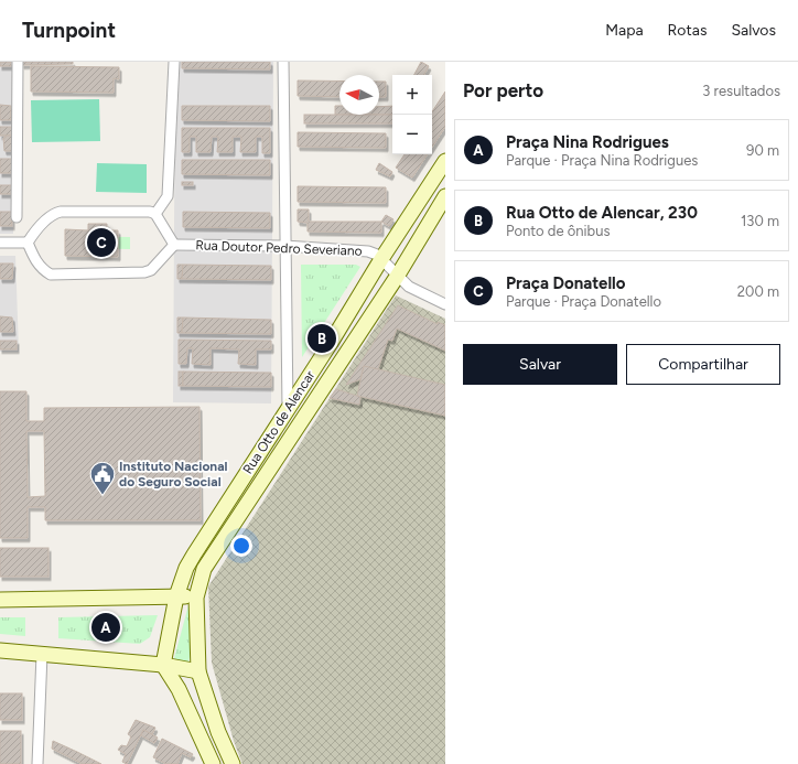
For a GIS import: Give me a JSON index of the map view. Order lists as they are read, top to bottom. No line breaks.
{"streets":{"main road":["Rua Otto de Alencar"],"street":["Rua Doutor Pedro Severiano"]},"crossings":[["Rua Doutor Pedro Severiano","Rua Otto de Alencar"]],"places":{"public building":["Instituto Nacional do Seguro Social"]},"north":"left","page":{"header":"Turnpoint","nav":["Mapa","Rotas","Salvos"],"heading":["Por perto","3 resultados"],"map_buttons":["+","−"],"list":[{"mark":"A","name":"Praça Nina Rodrigues","note":"Parque · Praça Nina Rodrigues","value":"90 m"},{"mark":"B","name":"Rua Otto de Alencar, 230","note":"Ponto de ônibus","value":"130 m"},{"mark":"C","name":"Praça Donatello","note":"Parque · Praça Donatello","value":"200 m"}],"pins":["C","B","A"],"buttons":["Salvar","Compartilhar"]}}
